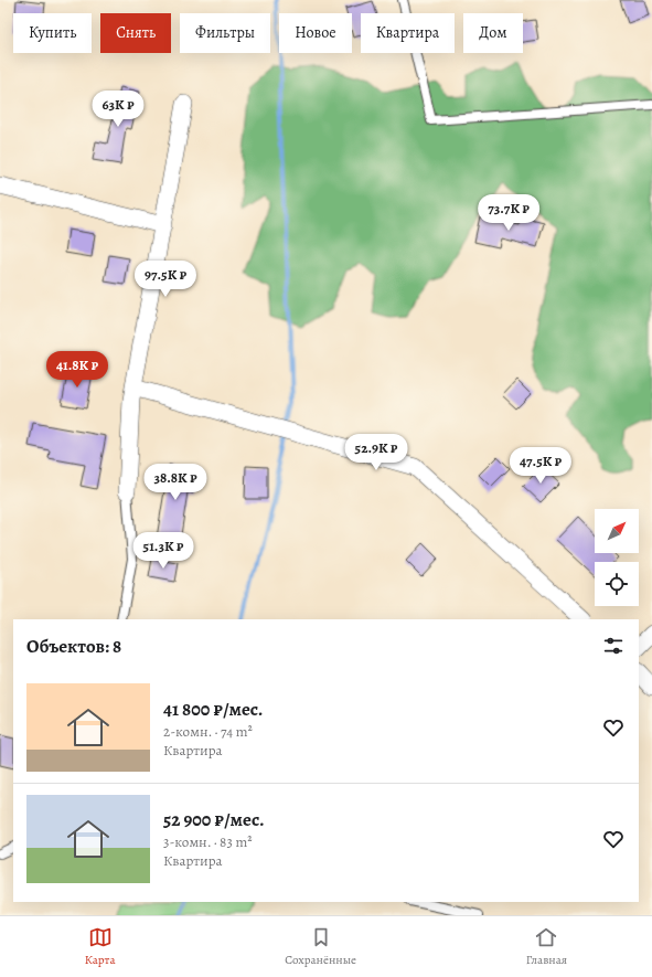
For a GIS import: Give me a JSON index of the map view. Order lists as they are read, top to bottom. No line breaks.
{"north":"top right","page":{"chip":["Купить","Снять","Фильтры","Новое","Квартира","Дом"],"price":["63K ₽","73.7K ₽","97.5K ₽","41.8K ₽","52.9K ₽","47.5K ₽","38.8K ₽","51.3K ₽"],"heading":"Объектов: 8","list":[{"name":"41 800 ₽/мес.","note":"2-комн. · 74 m² · Квартира"},{"name":"52 900 ₽/мес.","note":"3-комн. · 83 m² · Квартира"}],"tabs":["Карта","Сохранённые","Главная"]}}
